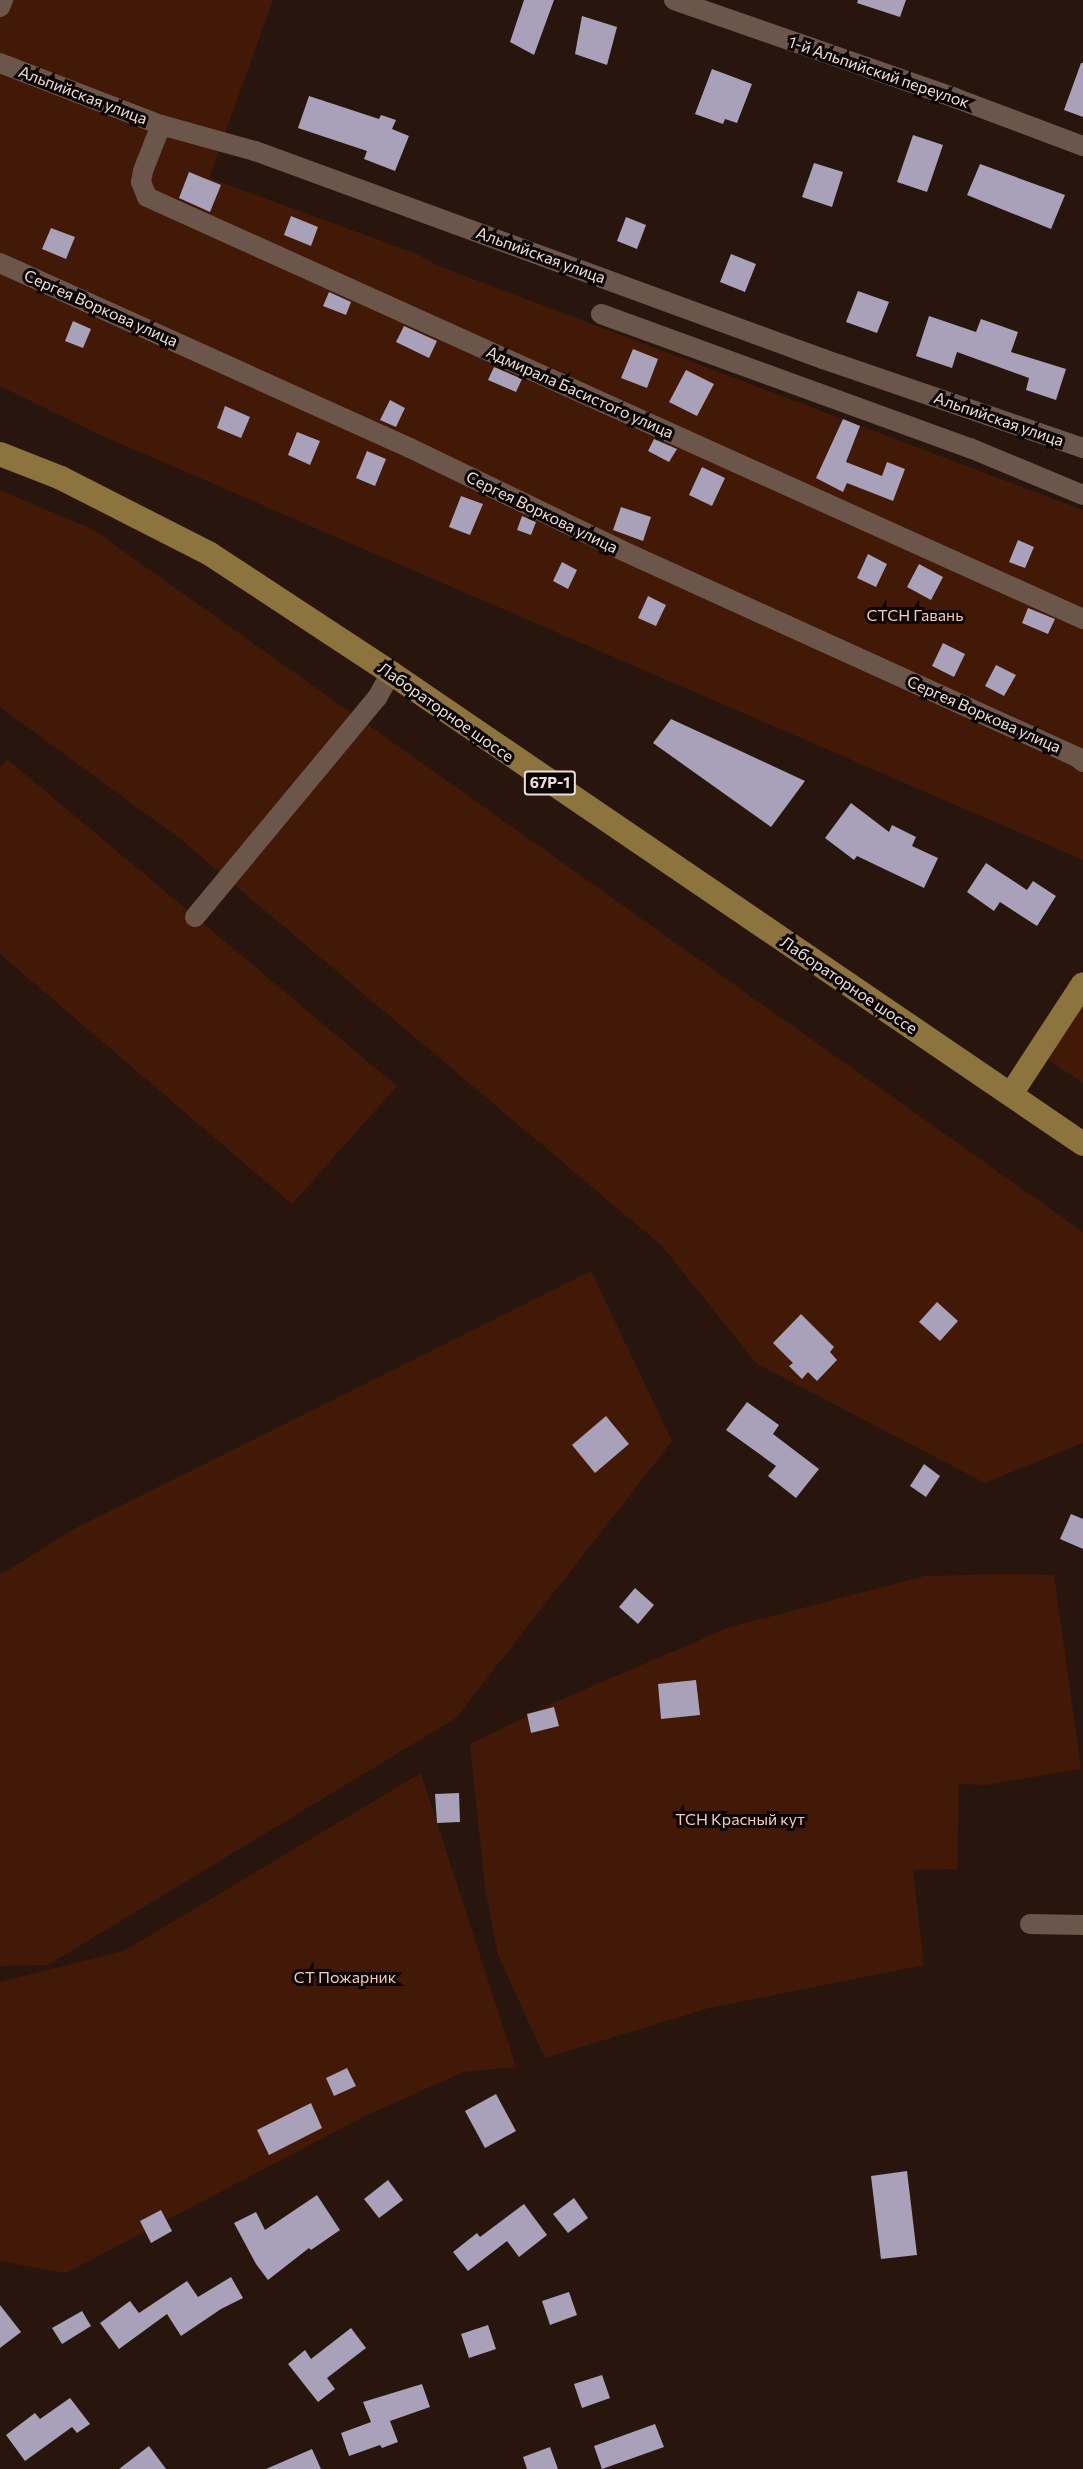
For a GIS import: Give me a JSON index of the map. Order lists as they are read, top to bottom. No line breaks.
{"streets":{"main road":["Лабораторное шоссе","67Р-1"],"street":["1-й Альпийский переулок","Альпийская улица","Сергея Воркова улица","Адмирала Басистого улица"]},"crossings":[["Альпийская улица","Адмирала Басистого улица"]],"parks":["СТСН Гавань","ТСН Красный кут","СТ Пожарник"]}
